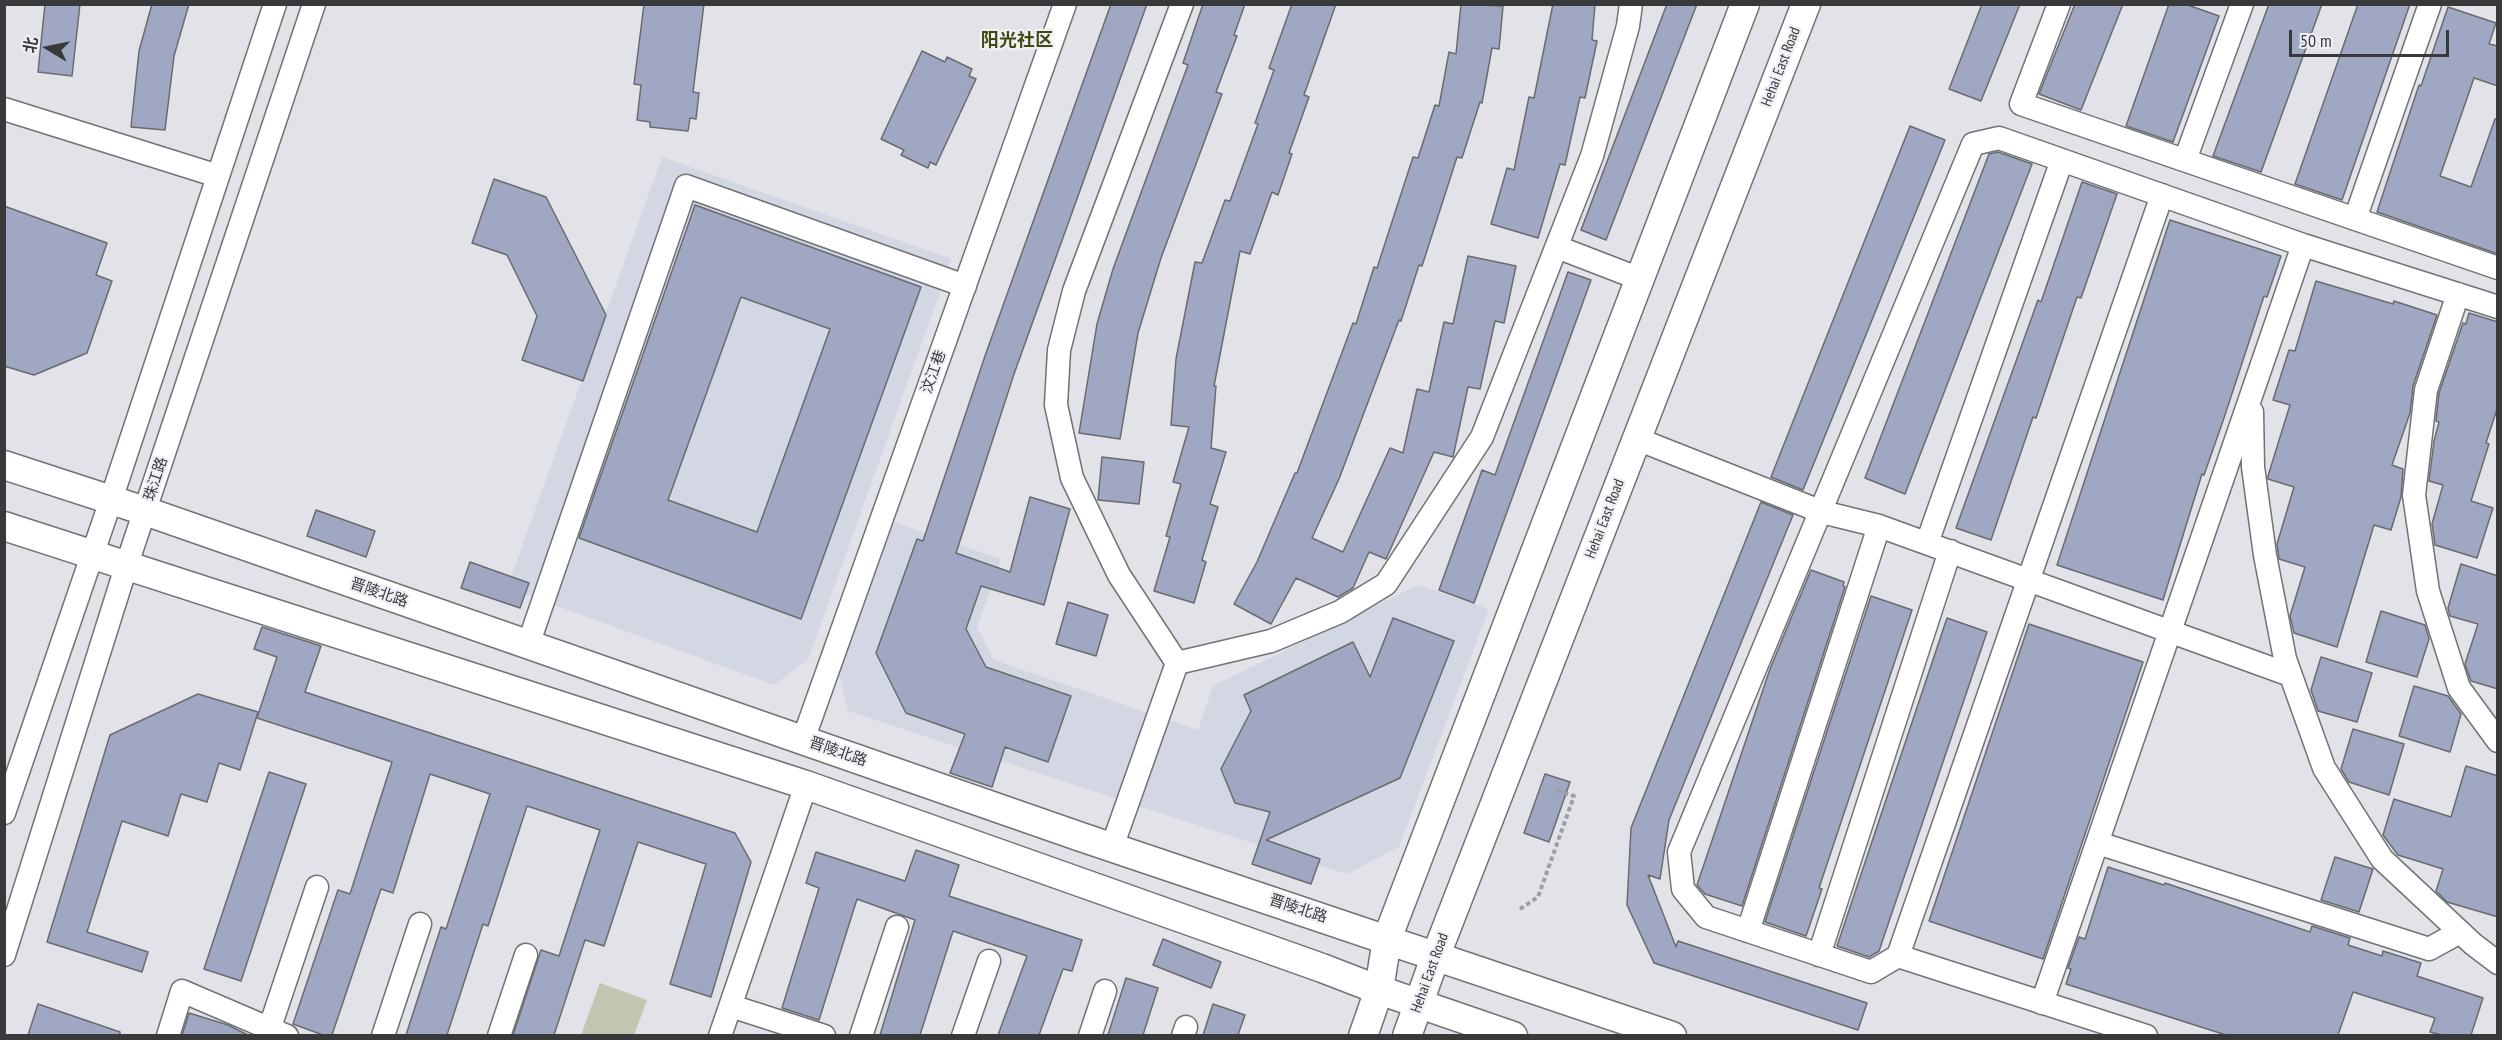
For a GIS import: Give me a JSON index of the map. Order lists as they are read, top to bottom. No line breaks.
{"streets":{"main road":["Hehai East Road","晋陵北路"],"street":["汶江巷","珠江路"]},"crossings":[["Hehai East Road","晋陵北路"],["汶江巷","晋陵北路"],["珠江路","晋陵北路"]],"districts":["阳光社区"],"scale_bar":"50 m","north":"left"}
